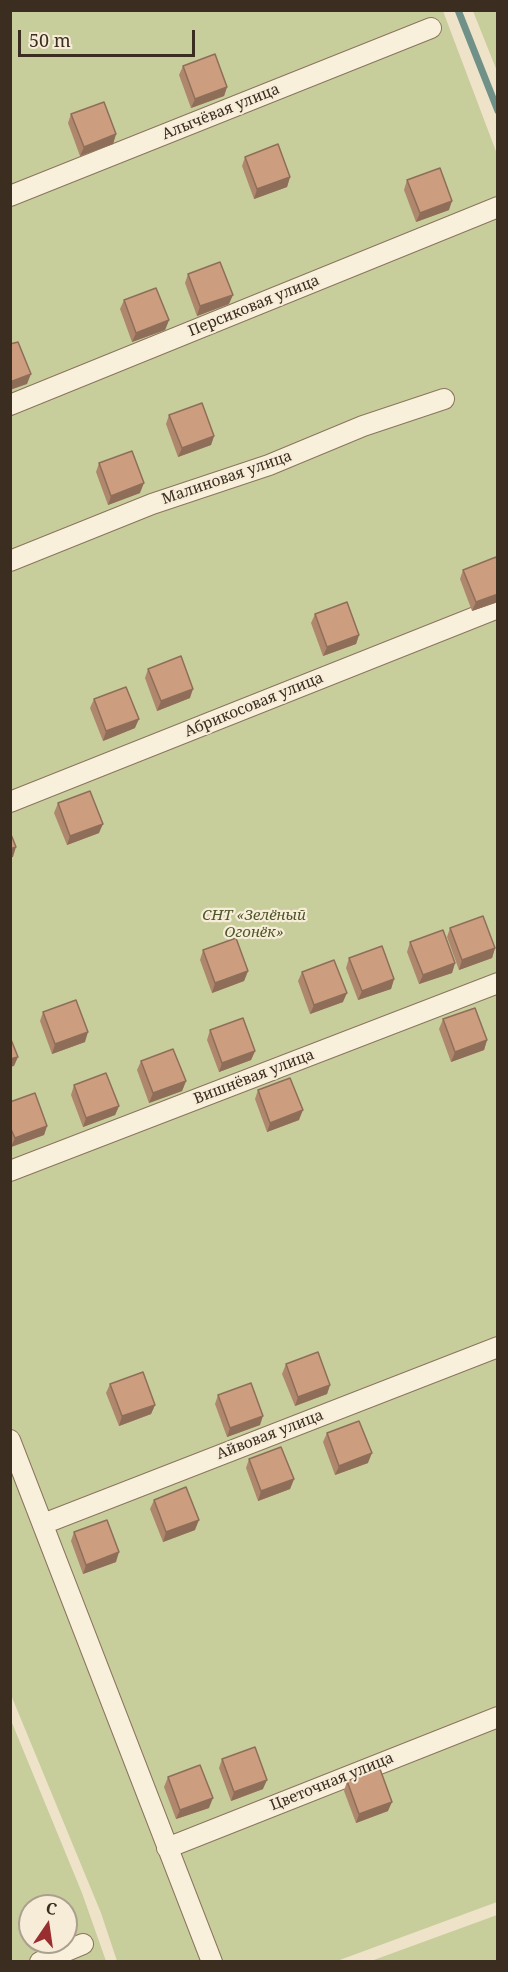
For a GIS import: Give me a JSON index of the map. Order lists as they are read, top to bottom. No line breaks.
{"streets":{"street":["Алычёвая улица","Персиковая улица","Малиновая улица","Абрикосовая улица","Вишнёвая улица","Айвовая улица","Цветочная улица"]},"parks":["СНТ «Зелёный Огонёк»"],"scale_bar":"50 m","north":"top"}
